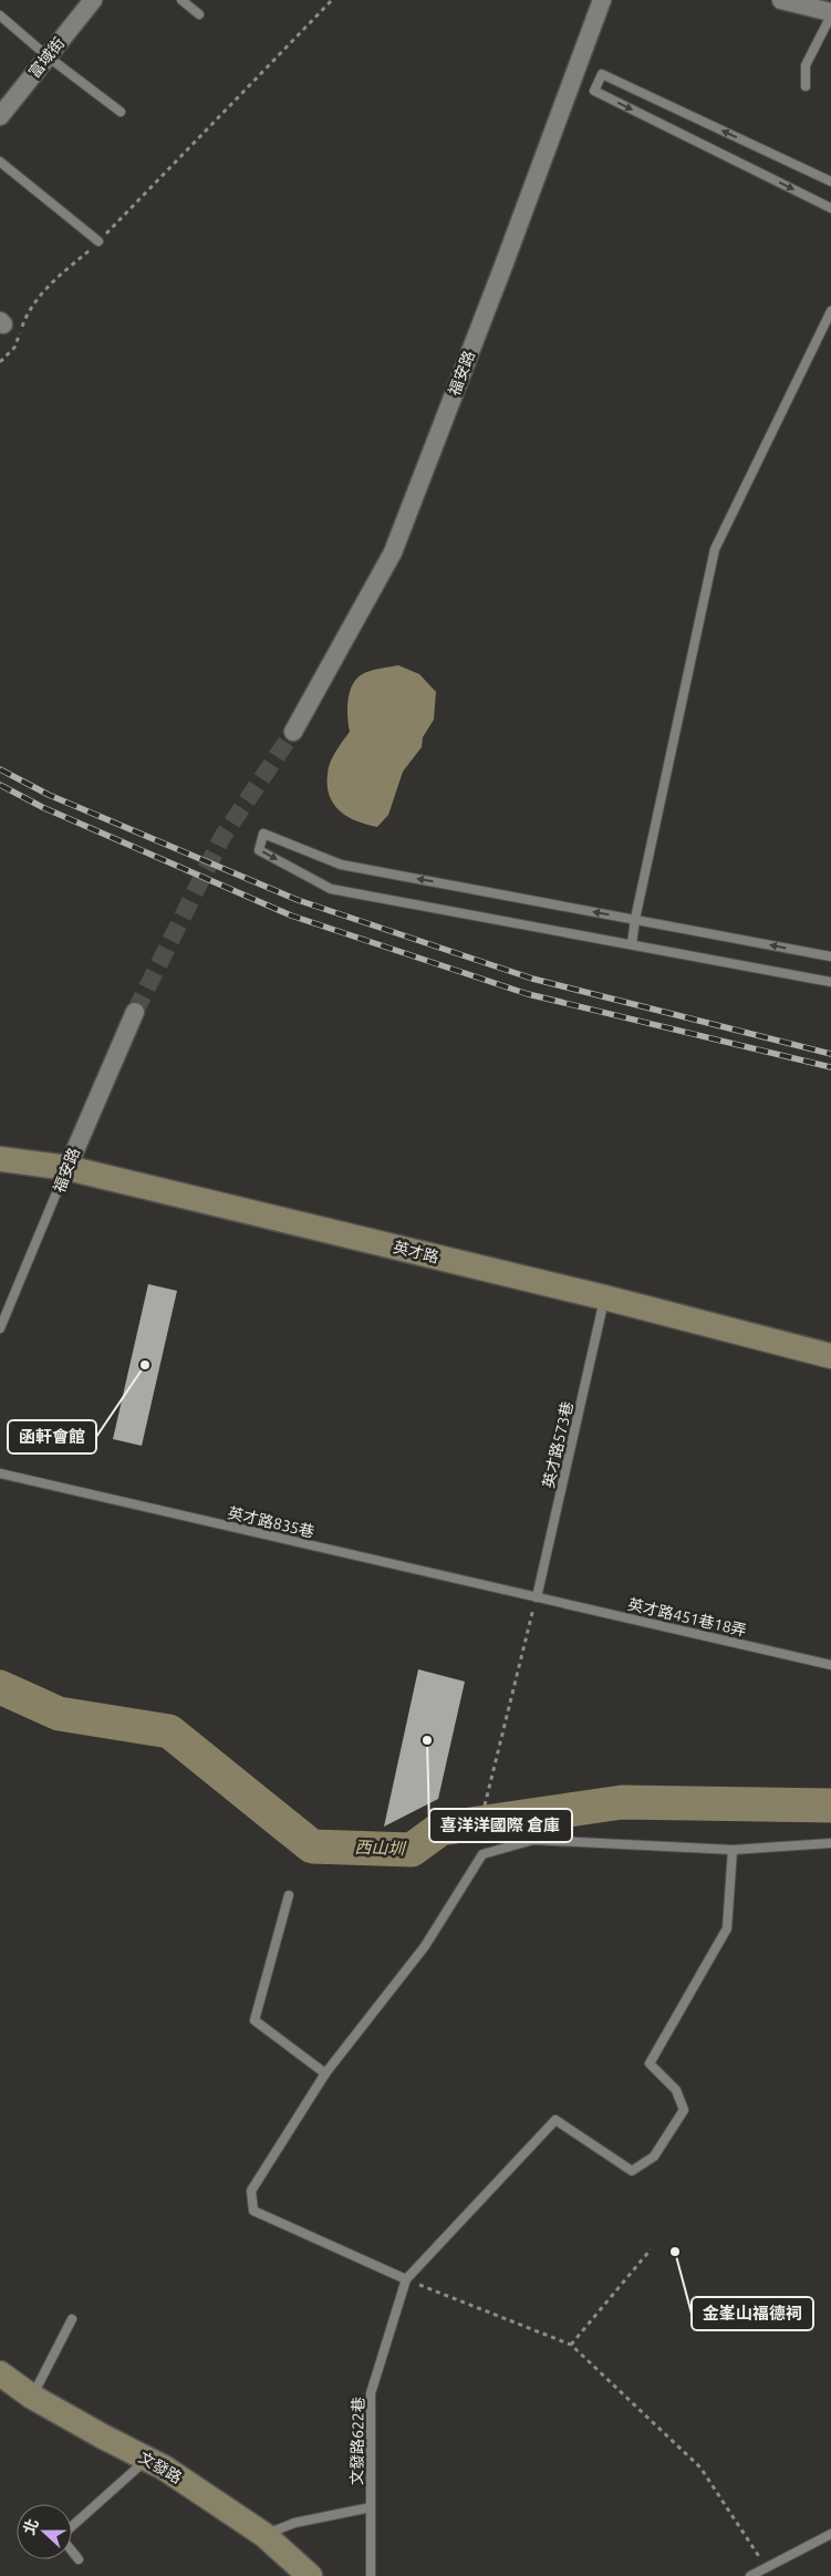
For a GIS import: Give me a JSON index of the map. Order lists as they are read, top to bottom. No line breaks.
{"streets":{"street":["富域街","福安路","英才路","文發路"],"lane":["英才路573巷","英才路835巷","英才路451巷18弄","文發路622巷"]},"crossings":[["福安路","英才路"],["英才路","英才路573巷"],["英才路573巷","英才路835巷"],["英才路573巷","英才路451巷18弄"],["英才路835巷","英才路451巷18弄"]],"water":["西山圳"],"places":["函軒會館","喜洋洋國際 倉庫","金峯山福德祠"],"north":"left"}
